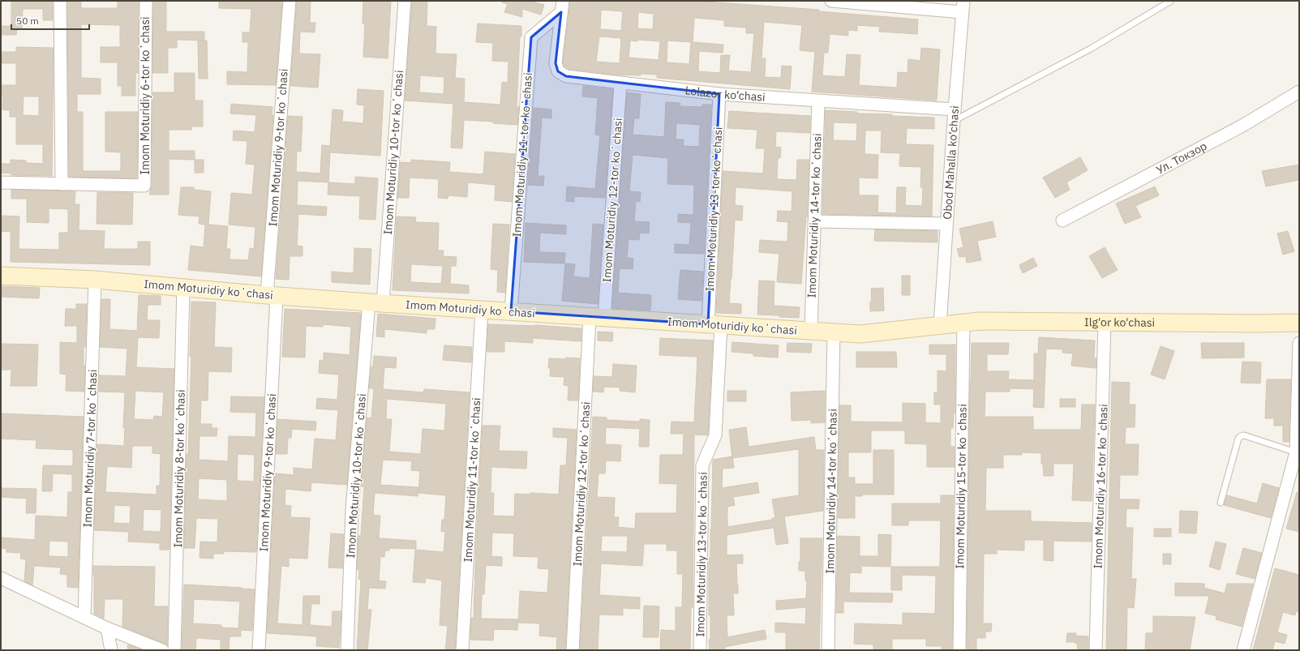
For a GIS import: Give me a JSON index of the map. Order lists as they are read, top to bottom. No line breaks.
{"streets":{"street":["Lolazor ko‘chasi","Imom Moturidiy 6-tor koʻchasi","Imom Moturidiy 9-tor koʻchasi","Imom Moturidiy 10-tor koʻchasi","Imom Moturidiy 11-tor koʻchasi","Ул. Токзор","Obod Mahalla ko‘chasi","Imom Moturidiy 12-tor koʻchasi","Imom Moturidiy 13-tor koʻchasi","Imom Moturidiy 14-tor koʻchasi","Imom Moturidiy koʻchasi","Ilg'or ko'chasi","Imom Moturidiy 7-tor koʻchasi","Imom Moturidiy 8-tor koʻchasi","Imom Moturidiy 15-tor koʻchasi","Imom Moturidiy 16-tor koʻchasi"]},"crossings":[["Lolazor ko‘chasi","Imom Moturidiy 11-tor koʻchasi"],["Lolazor ko‘chasi","Obod Mahalla ko‘chasi"],["Lolazor ko‘chasi","Imom Moturidiy 12-tor koʻchasi"],["Lolazor ko‘chasi","Imom Moturidiy 13-tor koʻchasi"],["Lolazor ko‘chasi","Imom Moturidiy 14-tor koʻchasi"],["Imom Moturidiy 9-tor koʻchasi","Imom Moturidiy koʻchasi"],["Imom Moturidiy 10-tor koʻchasi","Imom Moturidiy koʻchasi"],["Imom Moturidiy 11-tor koʻchasi","Imom Moturidiy koʻchasi"],["Obod Mahalla ko‘chasi","Imom Moturidiy koʻchasi"],["Obod Mahalla ko‘chasi","Ilg'or ko'chasi"],["Imom Moturidiy 12-tor koʻchasi","Imom Moturidiy koʻchasi"],["Imom Moturidiy 13-tor koʻchasi","Imom Moturidiy koʻchasi"],["Imom Moturidiy 14-tor koʻchasi","Imom Moturidiy koʻchasi"],["Imom Moturidiy koʻchasi","Ilg'or ko'chasi"],["Imom Moturidiy koʻchasi","Imom Moturidiy 7-tor koʻchasi"],["Imom Moturidiy koʻchasi","Imom Moturidiy 8-tor koʻchasi"],["Ilg'or ko'chasi","Imom Moturidiy 15-tor koʻchasi"],["Ilg'or ko'chasi","Imom Moturidiy 16-tor koʻchasi"]],"scale_bar":"50 m"}
